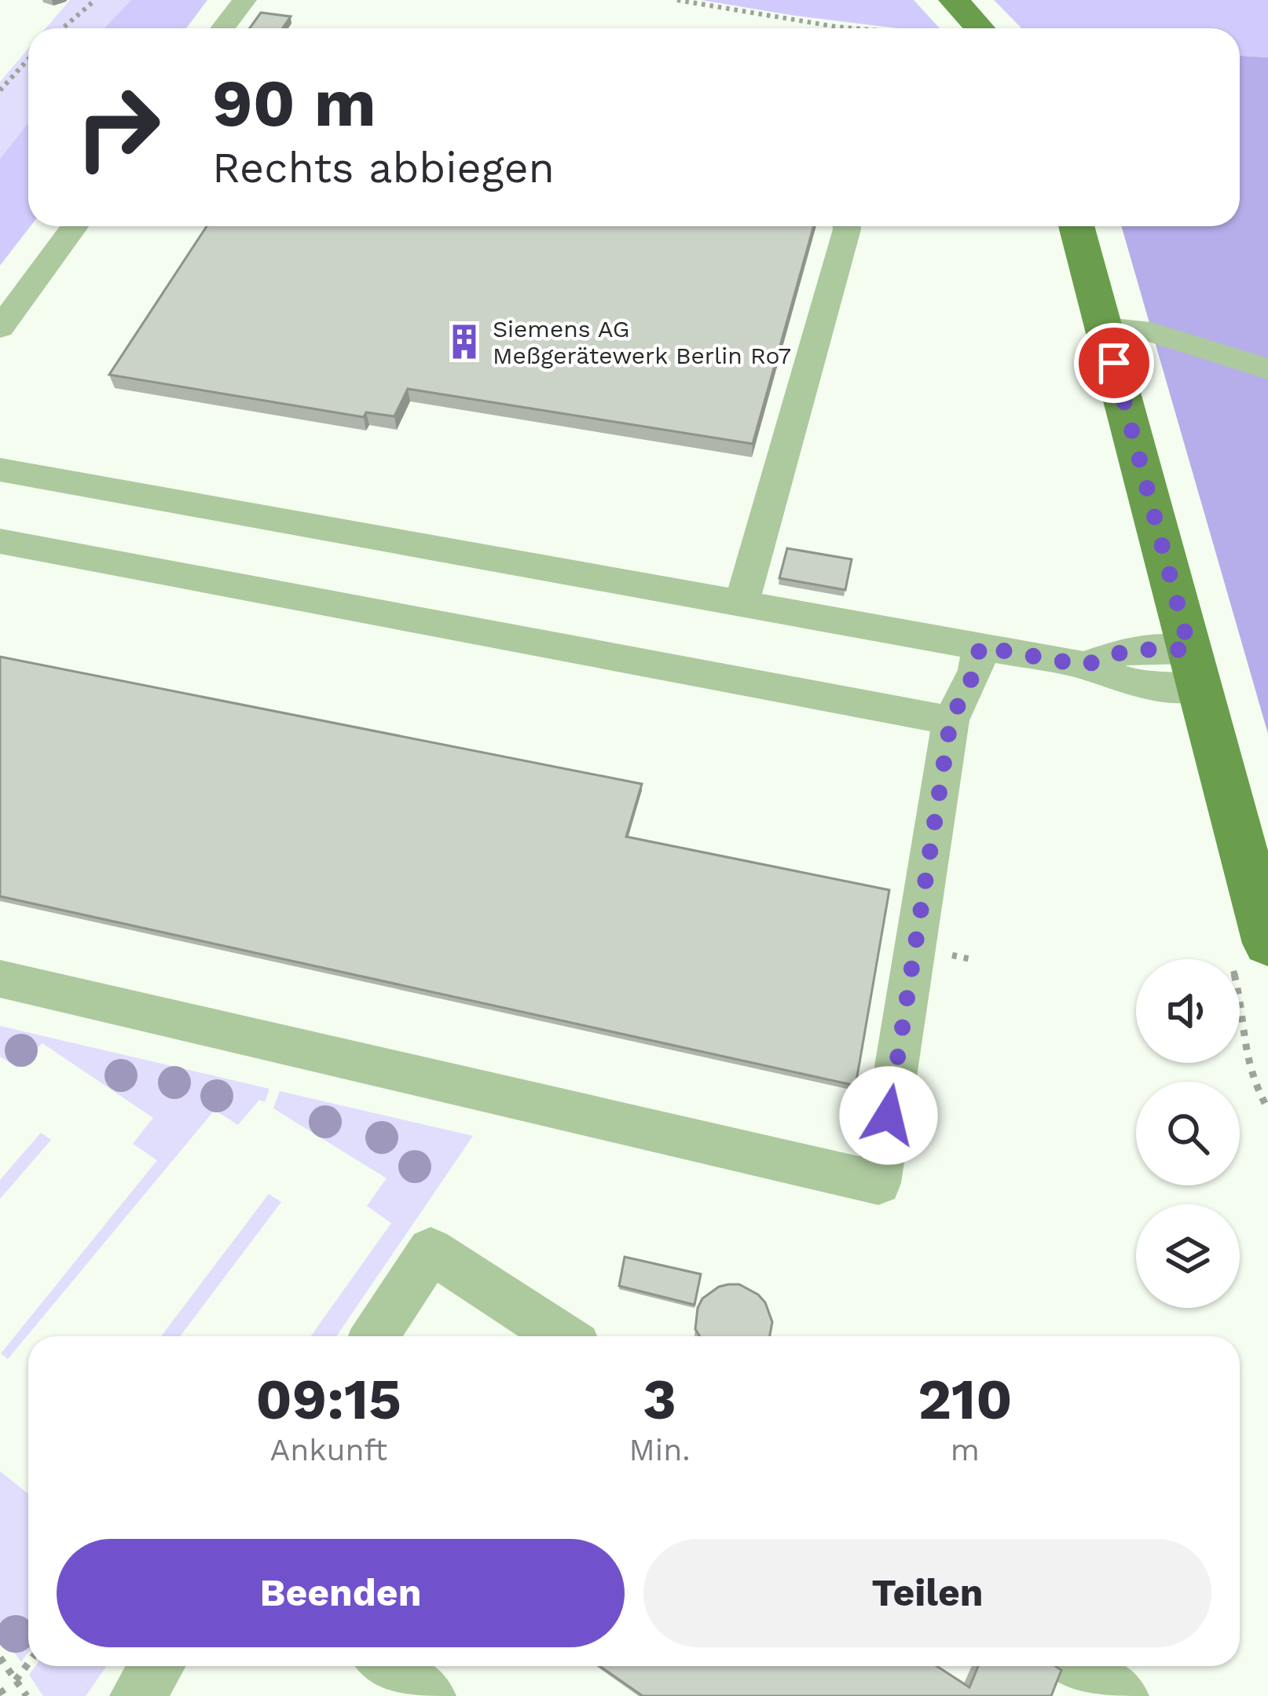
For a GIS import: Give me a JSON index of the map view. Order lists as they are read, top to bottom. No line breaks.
{"places":{"building":["Siemens AG Meßgerätewerk Berlin Ro7"]},"page":{"turn":["90 m","Rechts abbiegen"],"eta":["09:15","Ankunft","3","Min.","210","m"],"buttons":["Beenden","Teilen"]}}
